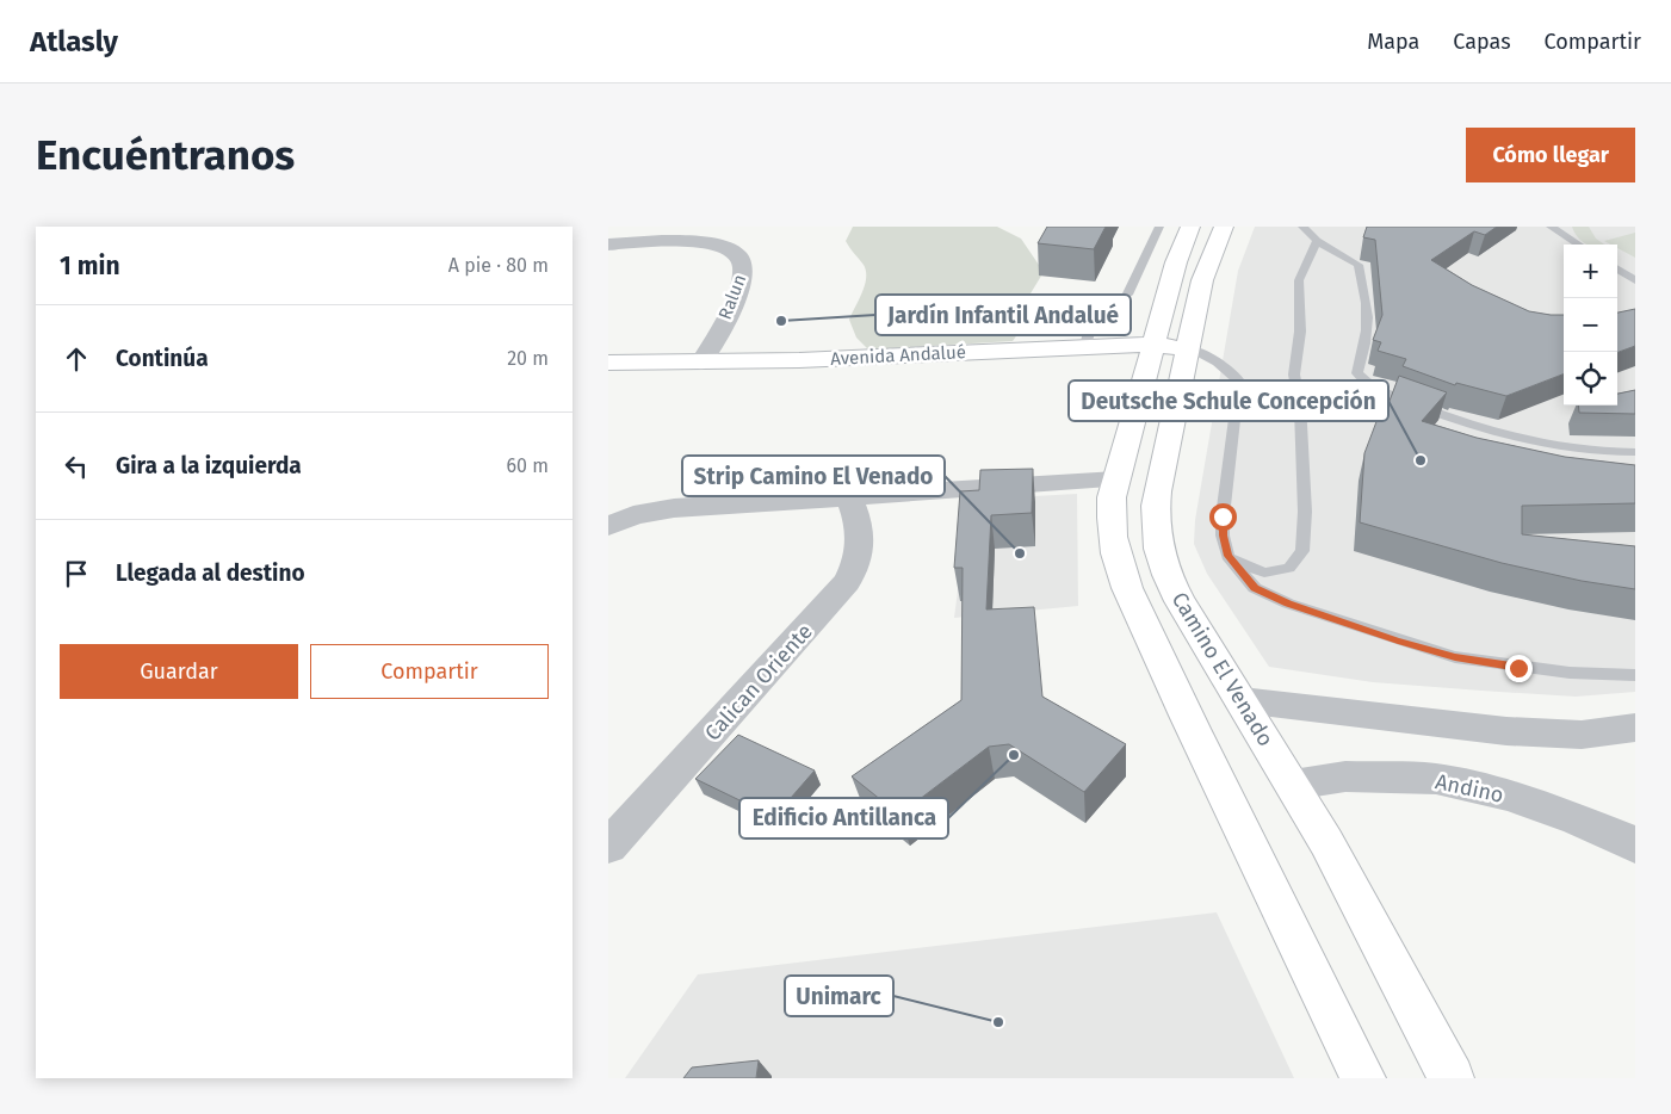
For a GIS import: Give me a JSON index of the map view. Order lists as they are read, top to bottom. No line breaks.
{"streets":{"street":["Ralun","Avenida Andalué","Camino El Venado","Calican Oriente","Andino"]},"crossings":[["Ralun","Avenida Andalué"],["Avenida Andalué","Camino El Venado"],["Camino El Venado","Andino"]],"places":["Jardín Infantil Andalué","Deutsche Schule Concepción","Strip Camino El Venado","Edificio Antillanca","Unimarc"],"page":{"header":"Atlasly","nav":["Mapa","Capas","Compartir"],"buttons":["Cómo llegar",["Guardar","Compartir"]],"title":"Encuéntranos","heading":["1 min","A pie · 80 m"],"map_buttons":["+","−"],"list":[["Continúa","20 m"],["Gira a la izquierda","60 m"],"Llegada al destino"]}}
